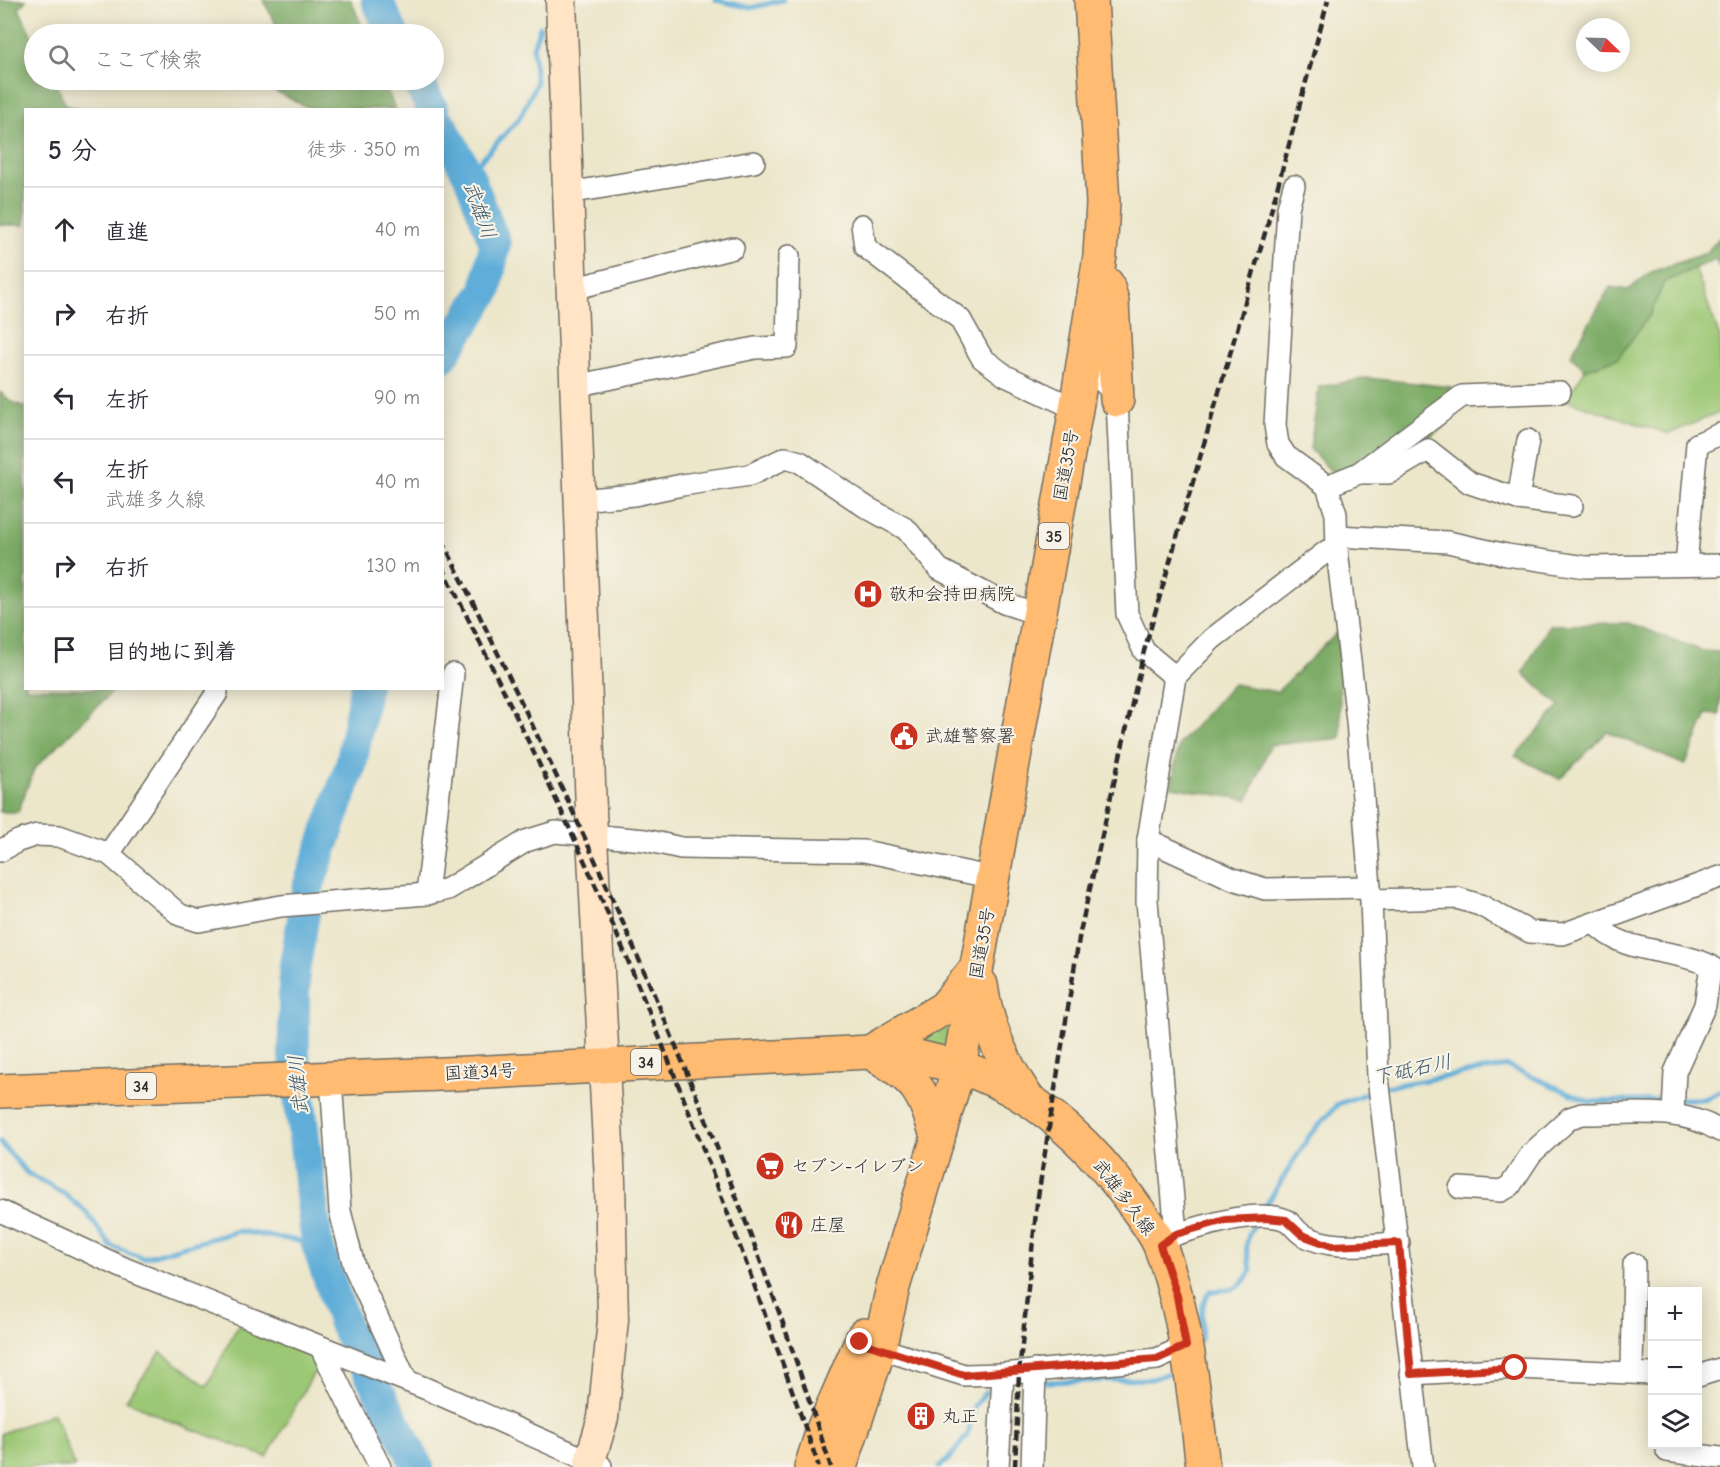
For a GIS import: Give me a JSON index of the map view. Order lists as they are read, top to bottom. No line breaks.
{"streets":{"main road":["国道35号","35","34","国道34号","武雄多久線"]},"crossings":[["国道35号","国道34号"],["国道35号","武雄多久線"],["国道34号","武雄多久線"]],"water":["武雄川","下砥石川"],"places":{"hospital":["敬和会持田病院"],"public building":["武雄警察署"],"supermarket":["セブン-イレブン"],"restaurant":["庄屋"],"building":["丸正"]},"north":"bottom right","page":{"search":"ここで検索","heading":["5 分","徒歩 · 350 m"],"list":[["直進","40 m"],["右折","50 m"],["左折","90 m"],["左折","武雄多久線","40 m"],["右折","130 m"],"目的地に到着"],"map_buttons":["+","−"]}}
